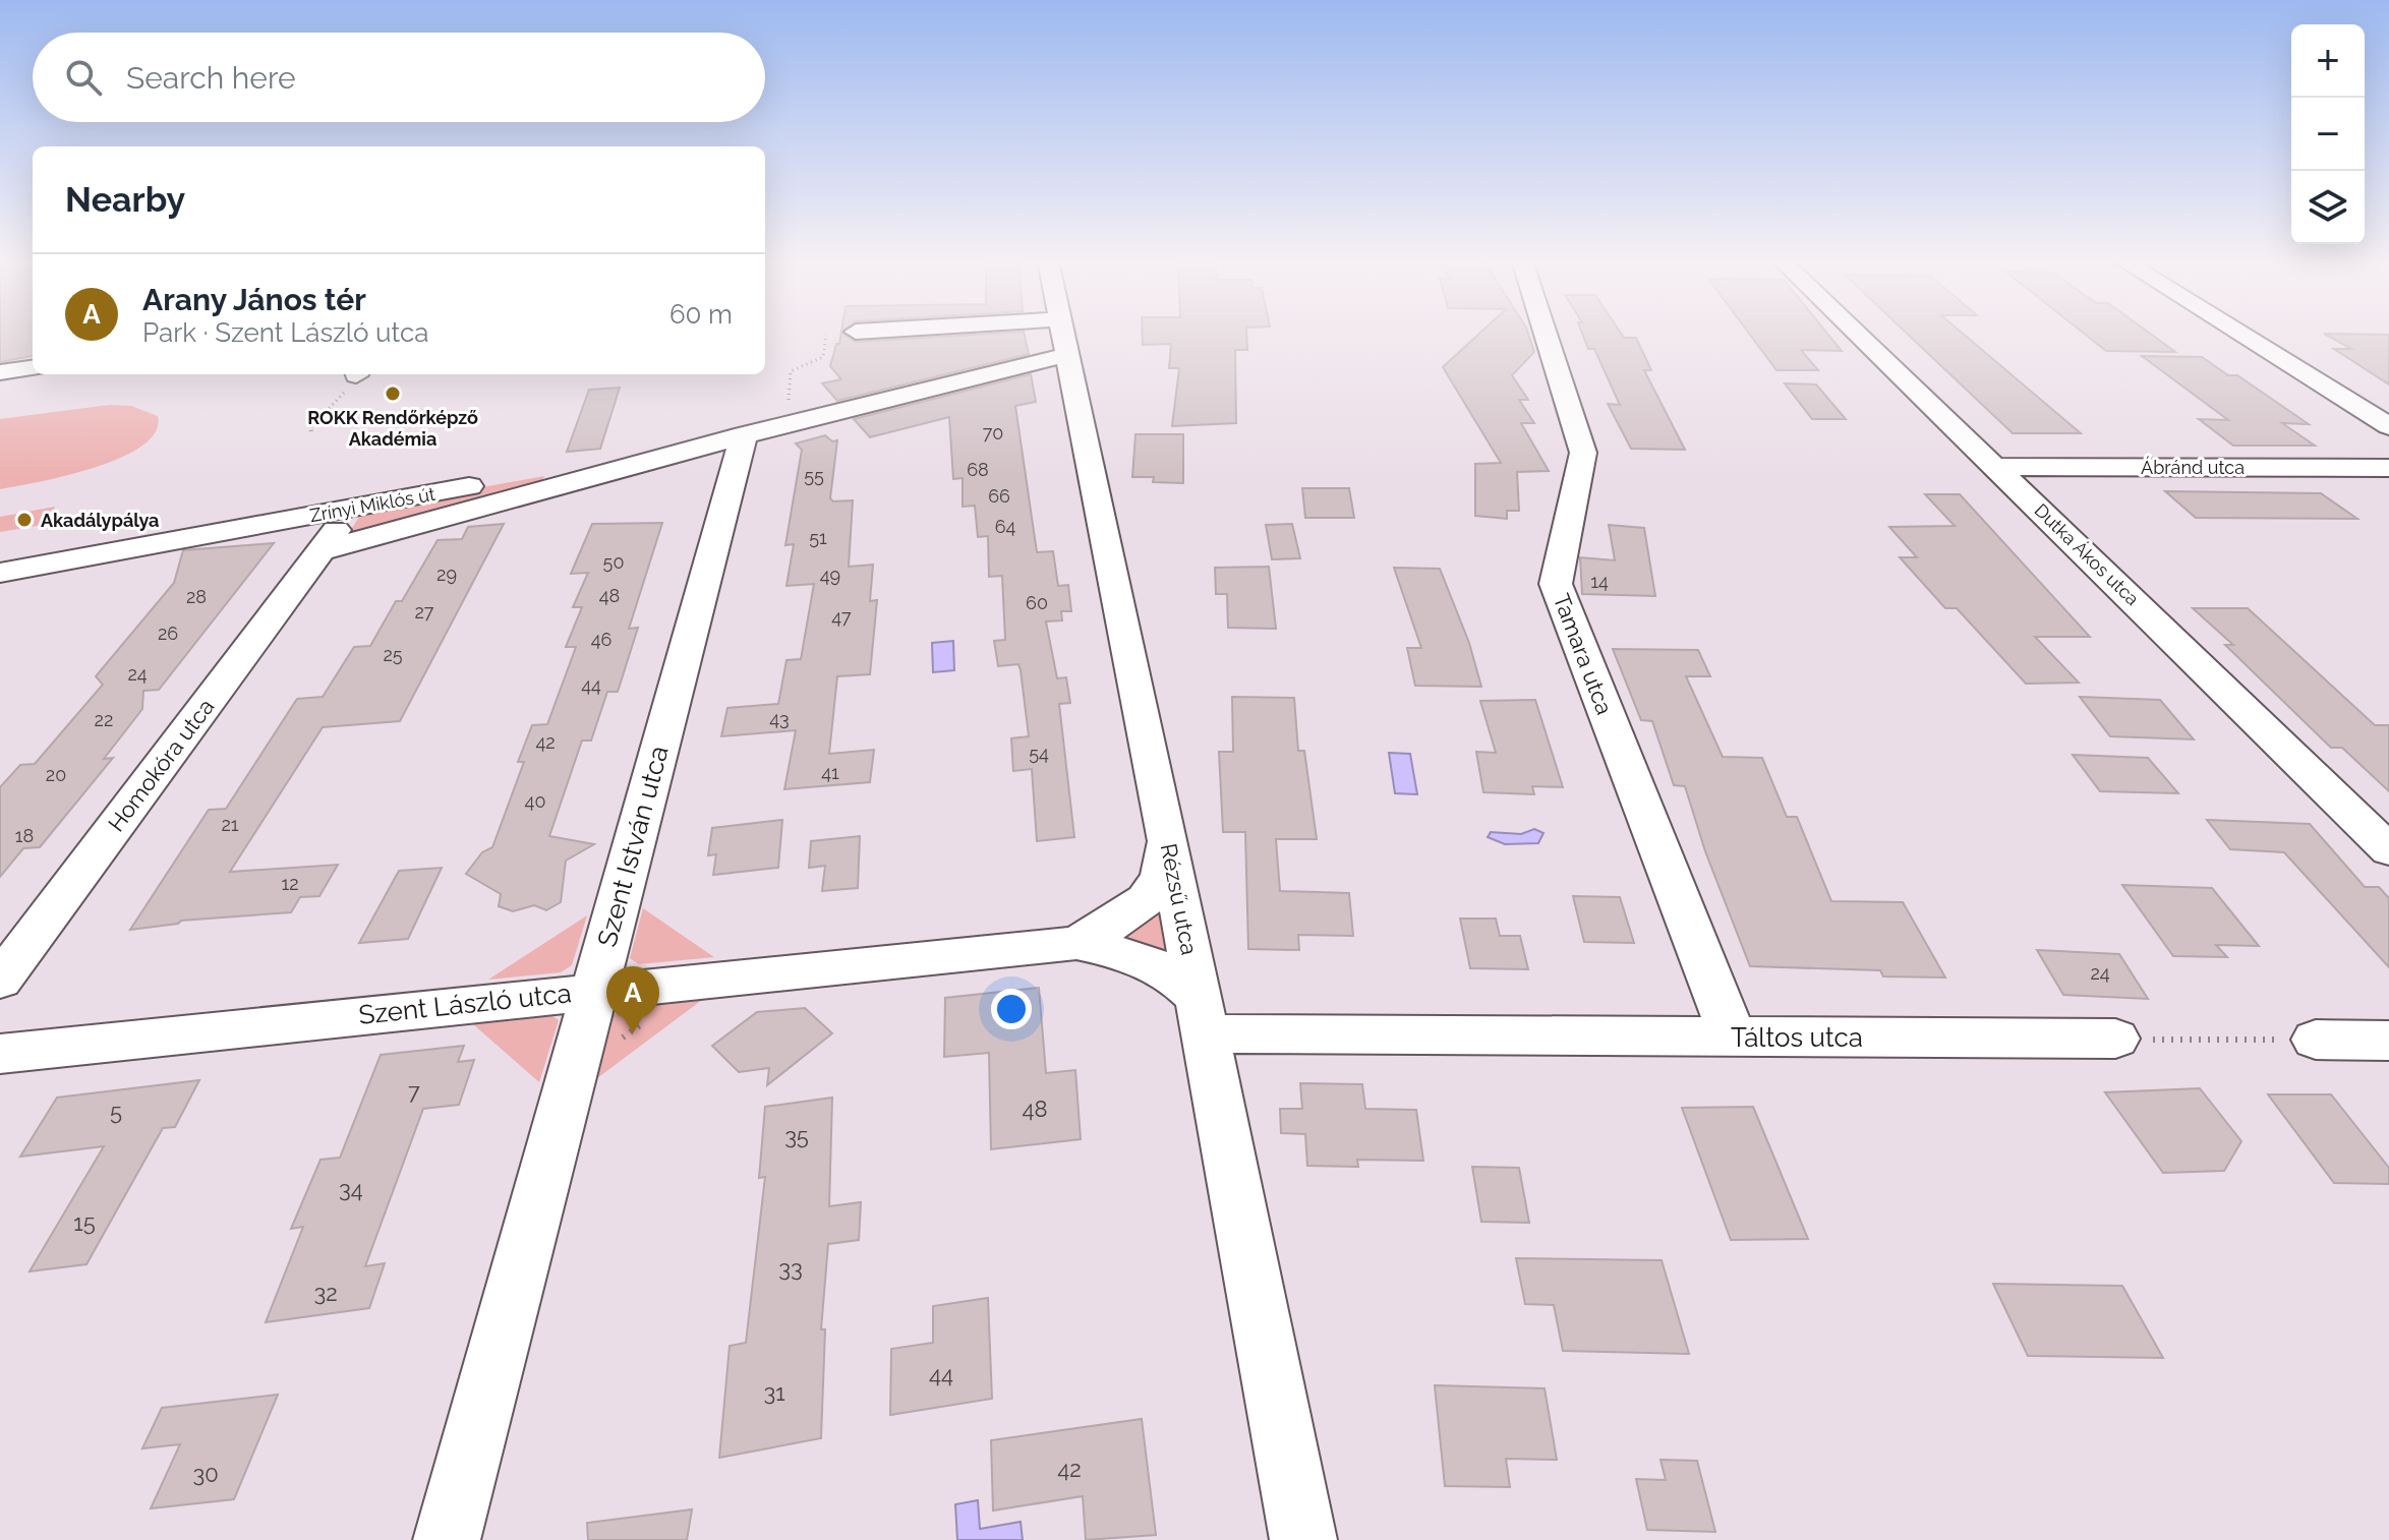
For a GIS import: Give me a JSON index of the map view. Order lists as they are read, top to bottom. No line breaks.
{"streets":{"street":["Ábránd utca","Zrínyi Miklós út","Dutka Ákos utca","Tamara utca","Homokóra utca","Szent István utca","Rézsű utca","Szent László utca","Táltos utca"]},"crossings":[["Ábránd utca","Dutka Ákos utca"],["Zrínyi Miklós út","Homokóra utca"],["Zrínyi Miklós út","Szent István utca"],["Zrínyi Miklós út","Rézsű utca"],["Tamara utca","Táltos utca"],["Szent István utca","Szent László utca"],["Rézsű utca","Szent László utca"],["Rézsű utca","Táltos utca"],["Szent László utca","Táltos utca"]],"places":["ROKK Rendőrképző Akadémia","Akadálypálya"],"house_numbers":["70","68","55","66","64","51","50","29","49","14","48","28","60","27","47","26","46","25","24","44","43","22","42","54","41","20","40","21","18","12","24","7","48","5","35","34","15","33","32","44","31","42","30"],"page":{"map_buttons":["+","−"],"search":"Search here","heading":"Nearby","list":[{"mark":"A","name":"Arany János tér","note":"Park · Szent László utca","value":"60 m"}],"pins":"A"}}
